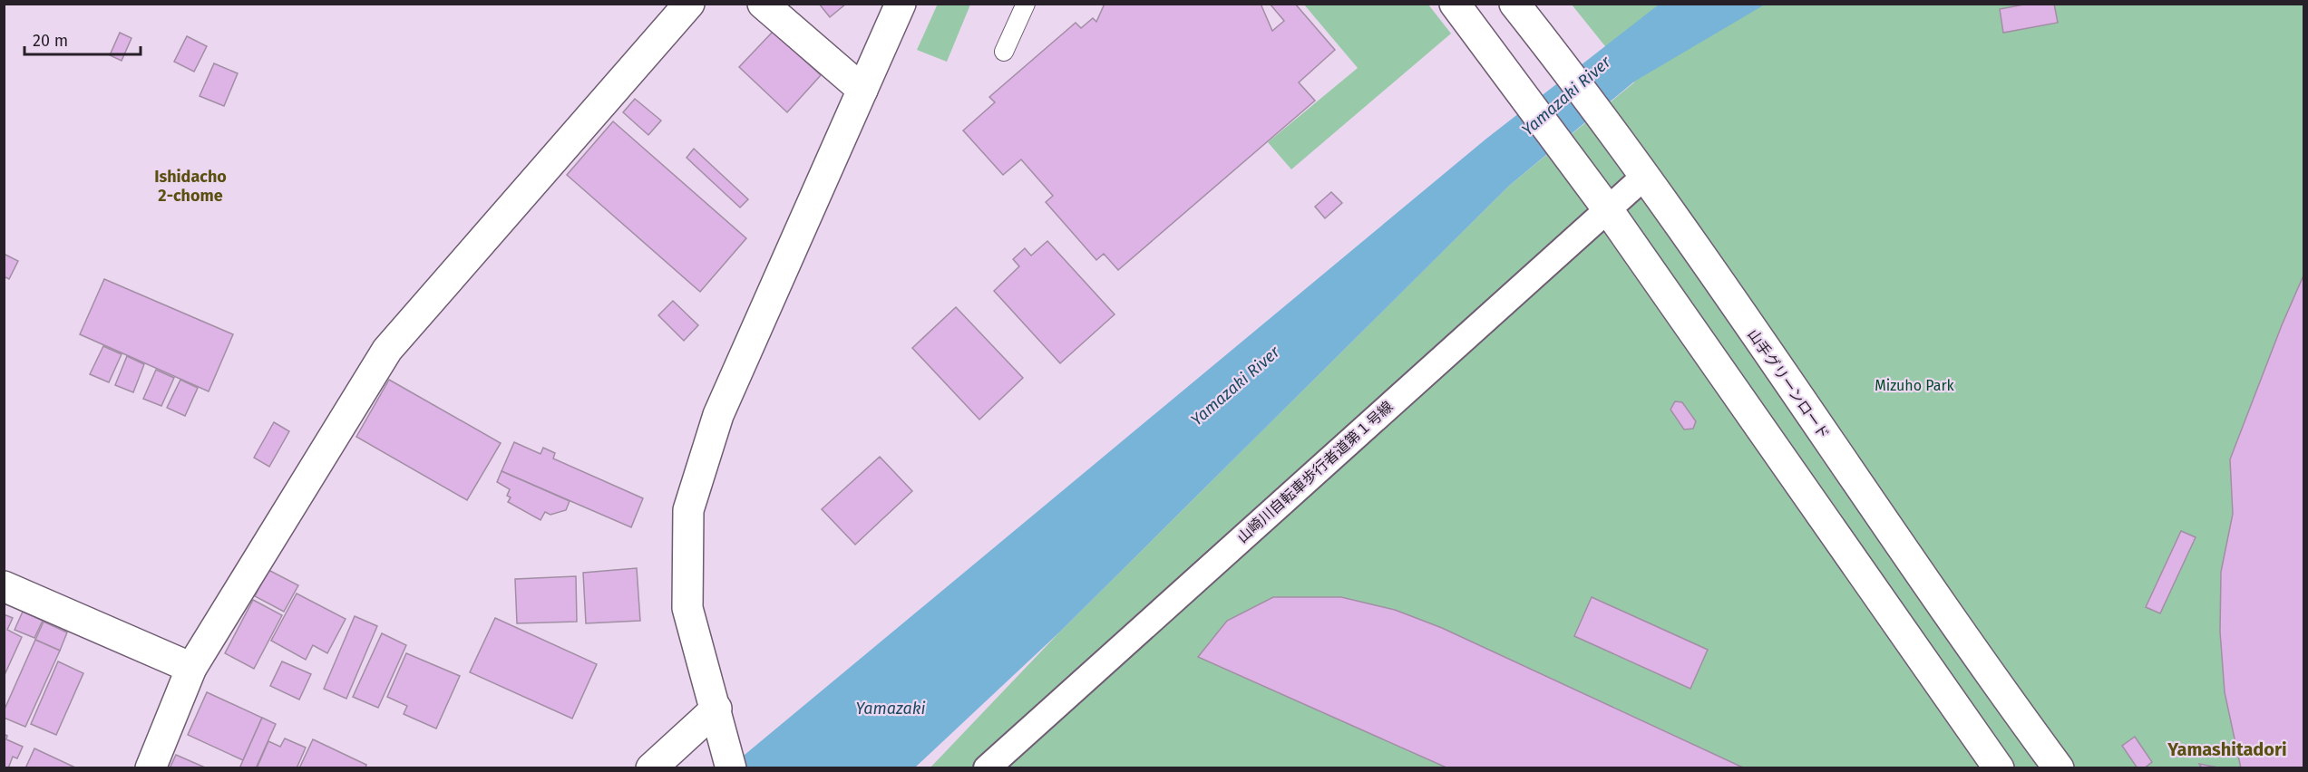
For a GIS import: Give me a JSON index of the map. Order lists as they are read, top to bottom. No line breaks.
{"streets":{"street":["山手グリーンロード","山崎川自転車歩行者道第１号線"]},"crossings":[["山手グリーンロード","山崎川自転車歩行者道第１号線"]],"districts":["Ishidacho 2-chome","Yamashitadori"],"water":["Yamazaki River","Yamazaki"],"parks":["Mizuho Park"],"scale_bar":"20 m"}
